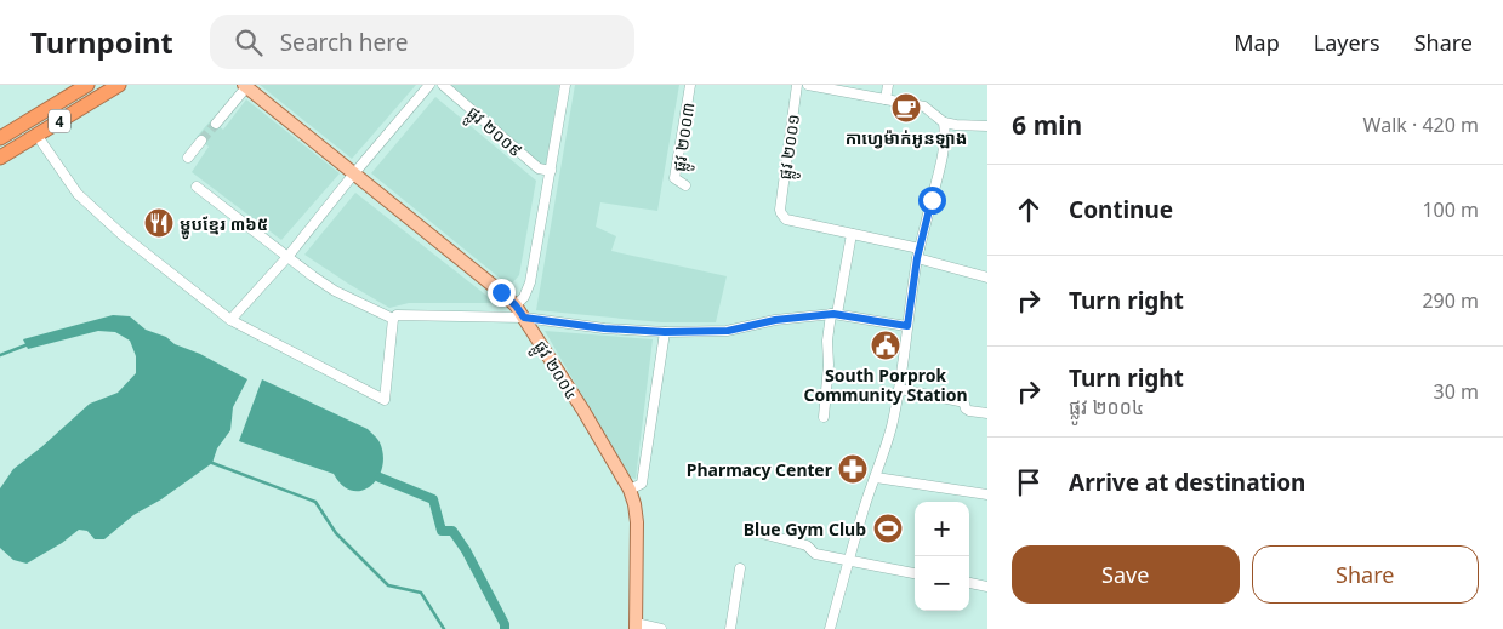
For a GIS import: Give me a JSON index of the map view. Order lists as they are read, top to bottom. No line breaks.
{"streets":{"highway":["4"],"main road":["ផ្លូវ ២០០៤"],"street":["ផ្លូវ ២០០៩","ផ្លូវ ២០០៣","ផ្លូវ ២០០១"]},"places":{"cafe":["កាហ្វេម៉ាក់អូនឡាង"],"restaurant":["ម្ហូបខ្មែរ ៣៦៥"],"public building":["South Porprok Community Station"],"pharmacy":["Pharmacy Center"],"sports":["Blue Gym Club"]},"page":{"header":"Turnpoint","search":"Search here","nav":["Map","Layers","Share"],"heading":["6 min","Walk · 420 m"],"list":[["Continue","100 m"],["Turn right","290 m"],["Turn right","ផ្លូវ ២០០៤","30 m"],"Arrive at destination"],"map_buttons":["+","−"],"buttons":["Save","Share"]}}
